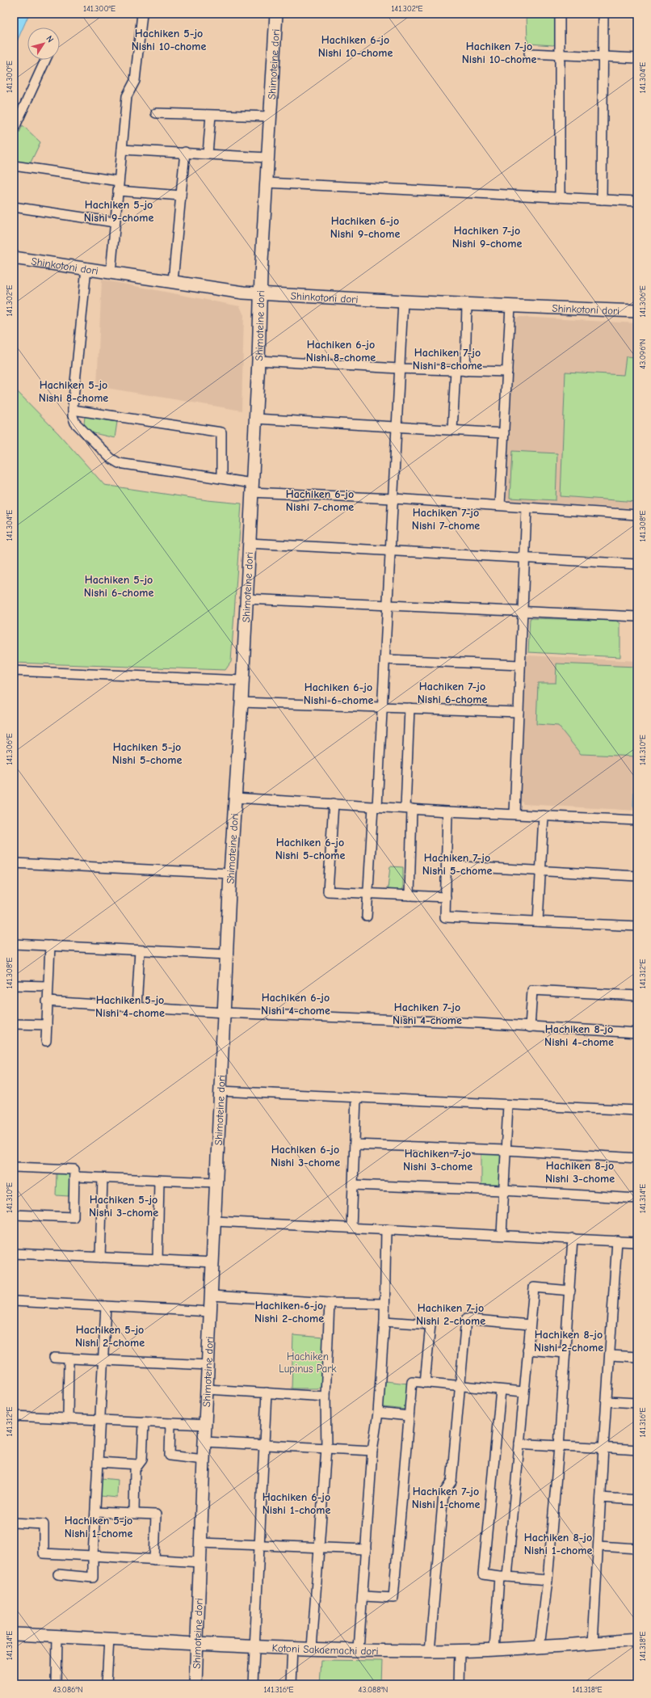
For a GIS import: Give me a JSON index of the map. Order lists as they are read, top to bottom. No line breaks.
{"streets":{"main road":["Shimoteine dori","Shinkotoni dori","Kotoni Sakaemachi dori"]},"crossings":[["Shimoteine dori","Shinkotoni dori"],["Shimoteine dori","Kotoni Sakaemachi dori"]],"districts":["Hachiken 5-jo Nishi 10-chome","Hachiken 6-jo Nishi 10-chome","Hachiken 7-jo Nishi 10-chome","Hachiken 5-jo Nishi 9-chome","Hachiken 6-jo Nishi 9-chome","Hachiken 7-jo Nishi 9-chome","Hachiken 6-jo Nishi 8-chome","Hachiken 7-jo Nishi 8-chome","Hachiken 5-jo Nishi 8-chome","Hachiken 6-jo Nishi 7-chome","Hachiken 7-jo Nishi 7-chome","Hachiken 5-jo Nishi 6-chome","Hachiken 7-jo Nishi 6-chome","Hachiken 6-jo Nishi 6-chome","Hachiken 5-jo Nishi 5-chome","Hachiken 6-jo Nishi 5-chome","Hachiken 7-jo Nishi 5-chome","Hachiken 6-jo Nishi 4-chome","Hachiken 5-jo Nishi 4-chome","Hachiken 7-jo Nishi 4-chome","Hachiken 8-jo Nishi 4-chome","Hachiken 6-jo Nishi 3-chome","Hachiken 7-jo Nishi 3-chome","Hachiken 8-jo Nishi 3-chome","Hachiken 5-jo Nishi 3-chome","Hachiken 6-jo Nishi 2-chome","Hachiken 7-jo Nishi 2-chome","Hachiken 5-jo Nishi 2-chome","Hachiken 8-jo Nishi 2-chome","Hachiken 7-jo Nishi 1-chome","Hachiken 6-jo Nishi 1-chome","Hachiken 5-jo Nishi 1-chome","Hachiken 8-jo Nishi 1-chome"],"parks":["Hachiken Lupinus Park"],"north":"top right","coordinates":["141.300°E","141.302°E","141.304°E","141.306°E","43.096°N","141.308°E","141.310°E","141.312°E","141.314°E","141.316°E","141.318°E","43.086°N","43.088°N"]}
